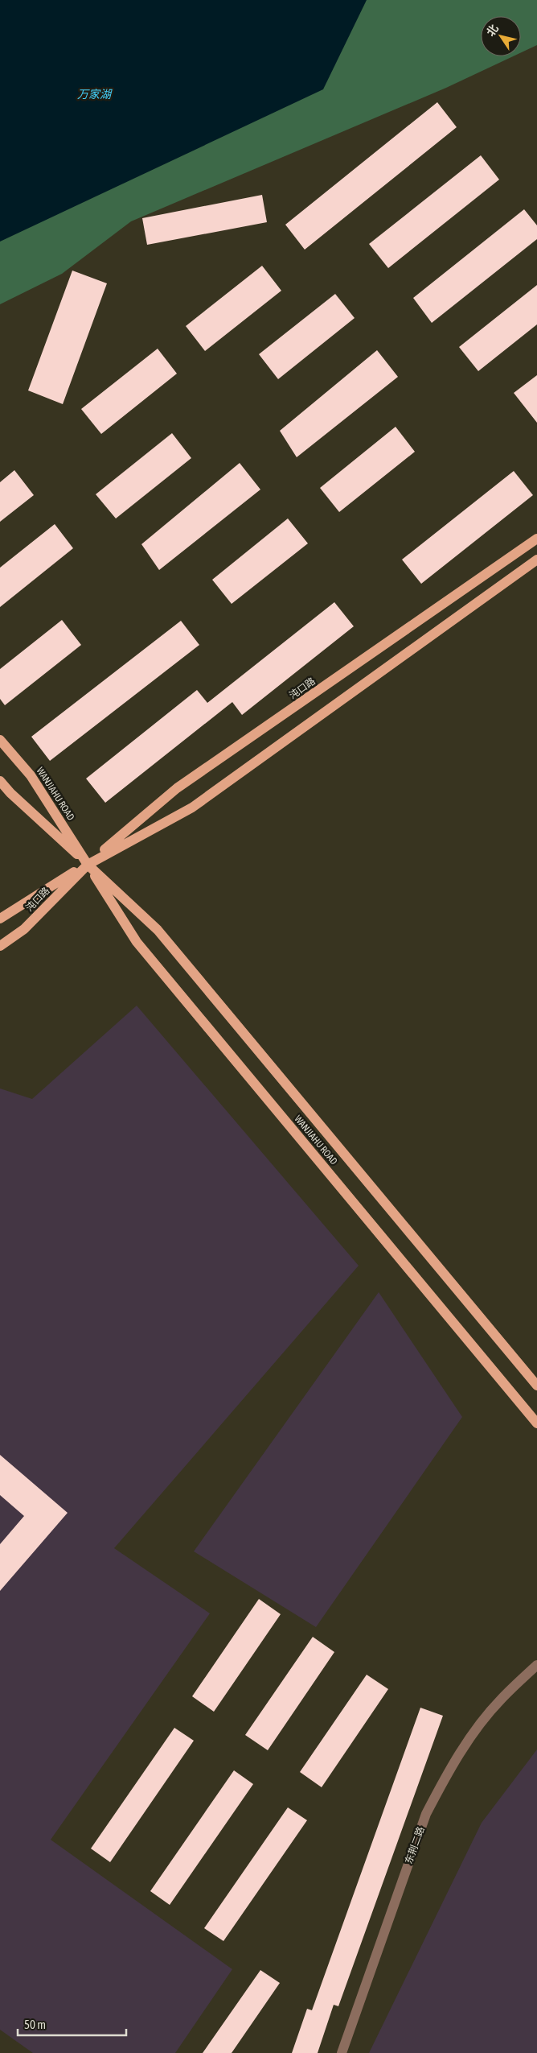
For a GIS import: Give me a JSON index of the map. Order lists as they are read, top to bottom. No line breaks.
{"streets":{"main road":["沌口路","WANJIAHU ROAD"],"street":["东荆二路"]},"crossings":[["沌口路","WANJIAHU ROAD"]],"water":["万家湖"],"scale_bar":"50 m","north":"top left"}
